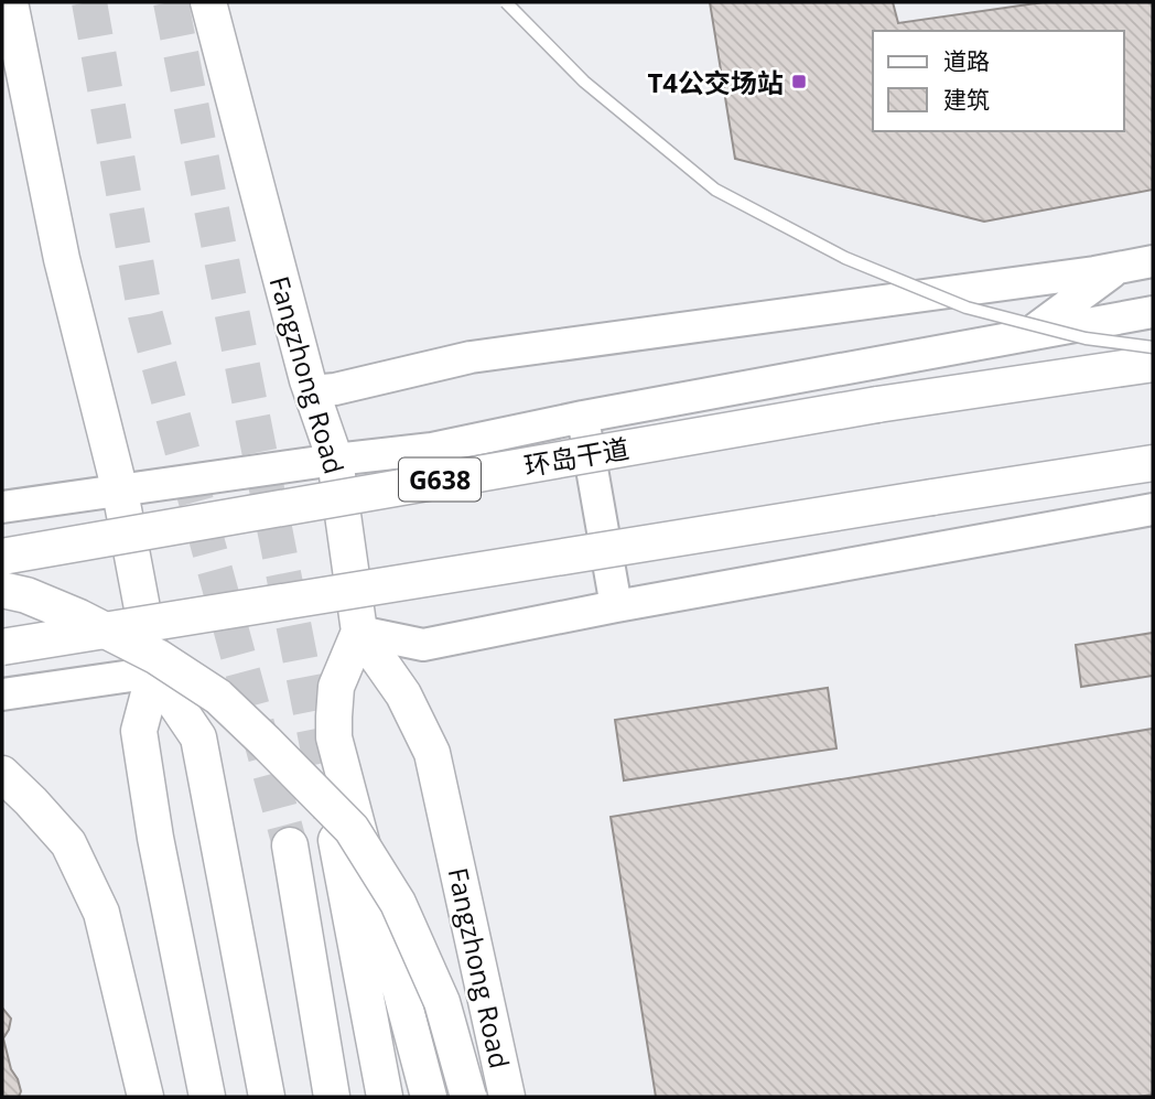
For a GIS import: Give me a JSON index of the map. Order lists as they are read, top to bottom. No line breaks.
{"streets":{"highway":["Fangzhong Road","环岛干道","G638"]},"places":{"transit":["T4公交场站"]},"legend":["道路","建筑"]}
